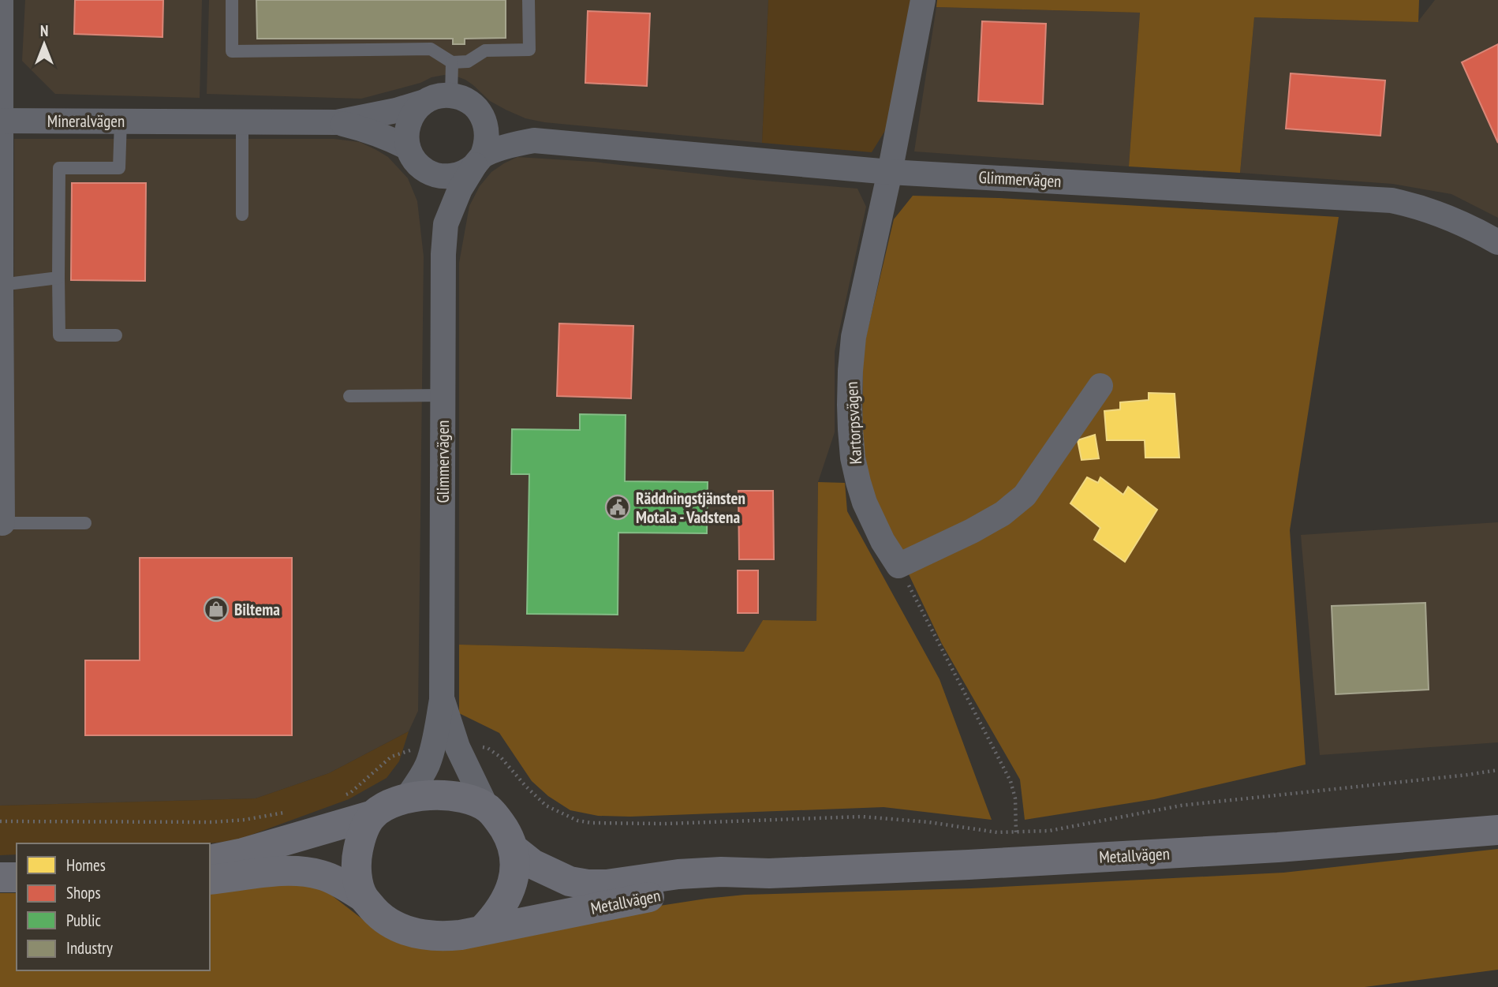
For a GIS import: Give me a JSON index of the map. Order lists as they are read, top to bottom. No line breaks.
{"streets":{"main road":["Metallvägen"],"street":["Mineralvägen","Glimmervägen","Kartorpsvägen"]},"crossings":[["Mineralvägen","Glimmervägen"],["Glimmervägen","Kartorpsvägen"],["Glimmervägen","Metallvägen"]],"places":{"public building":["Räddningstjänsten Motala - Vadstena"],"shop":["Biltema"]},"legend":["Homes","Shops","Public","Industry"],"north":"top"}
